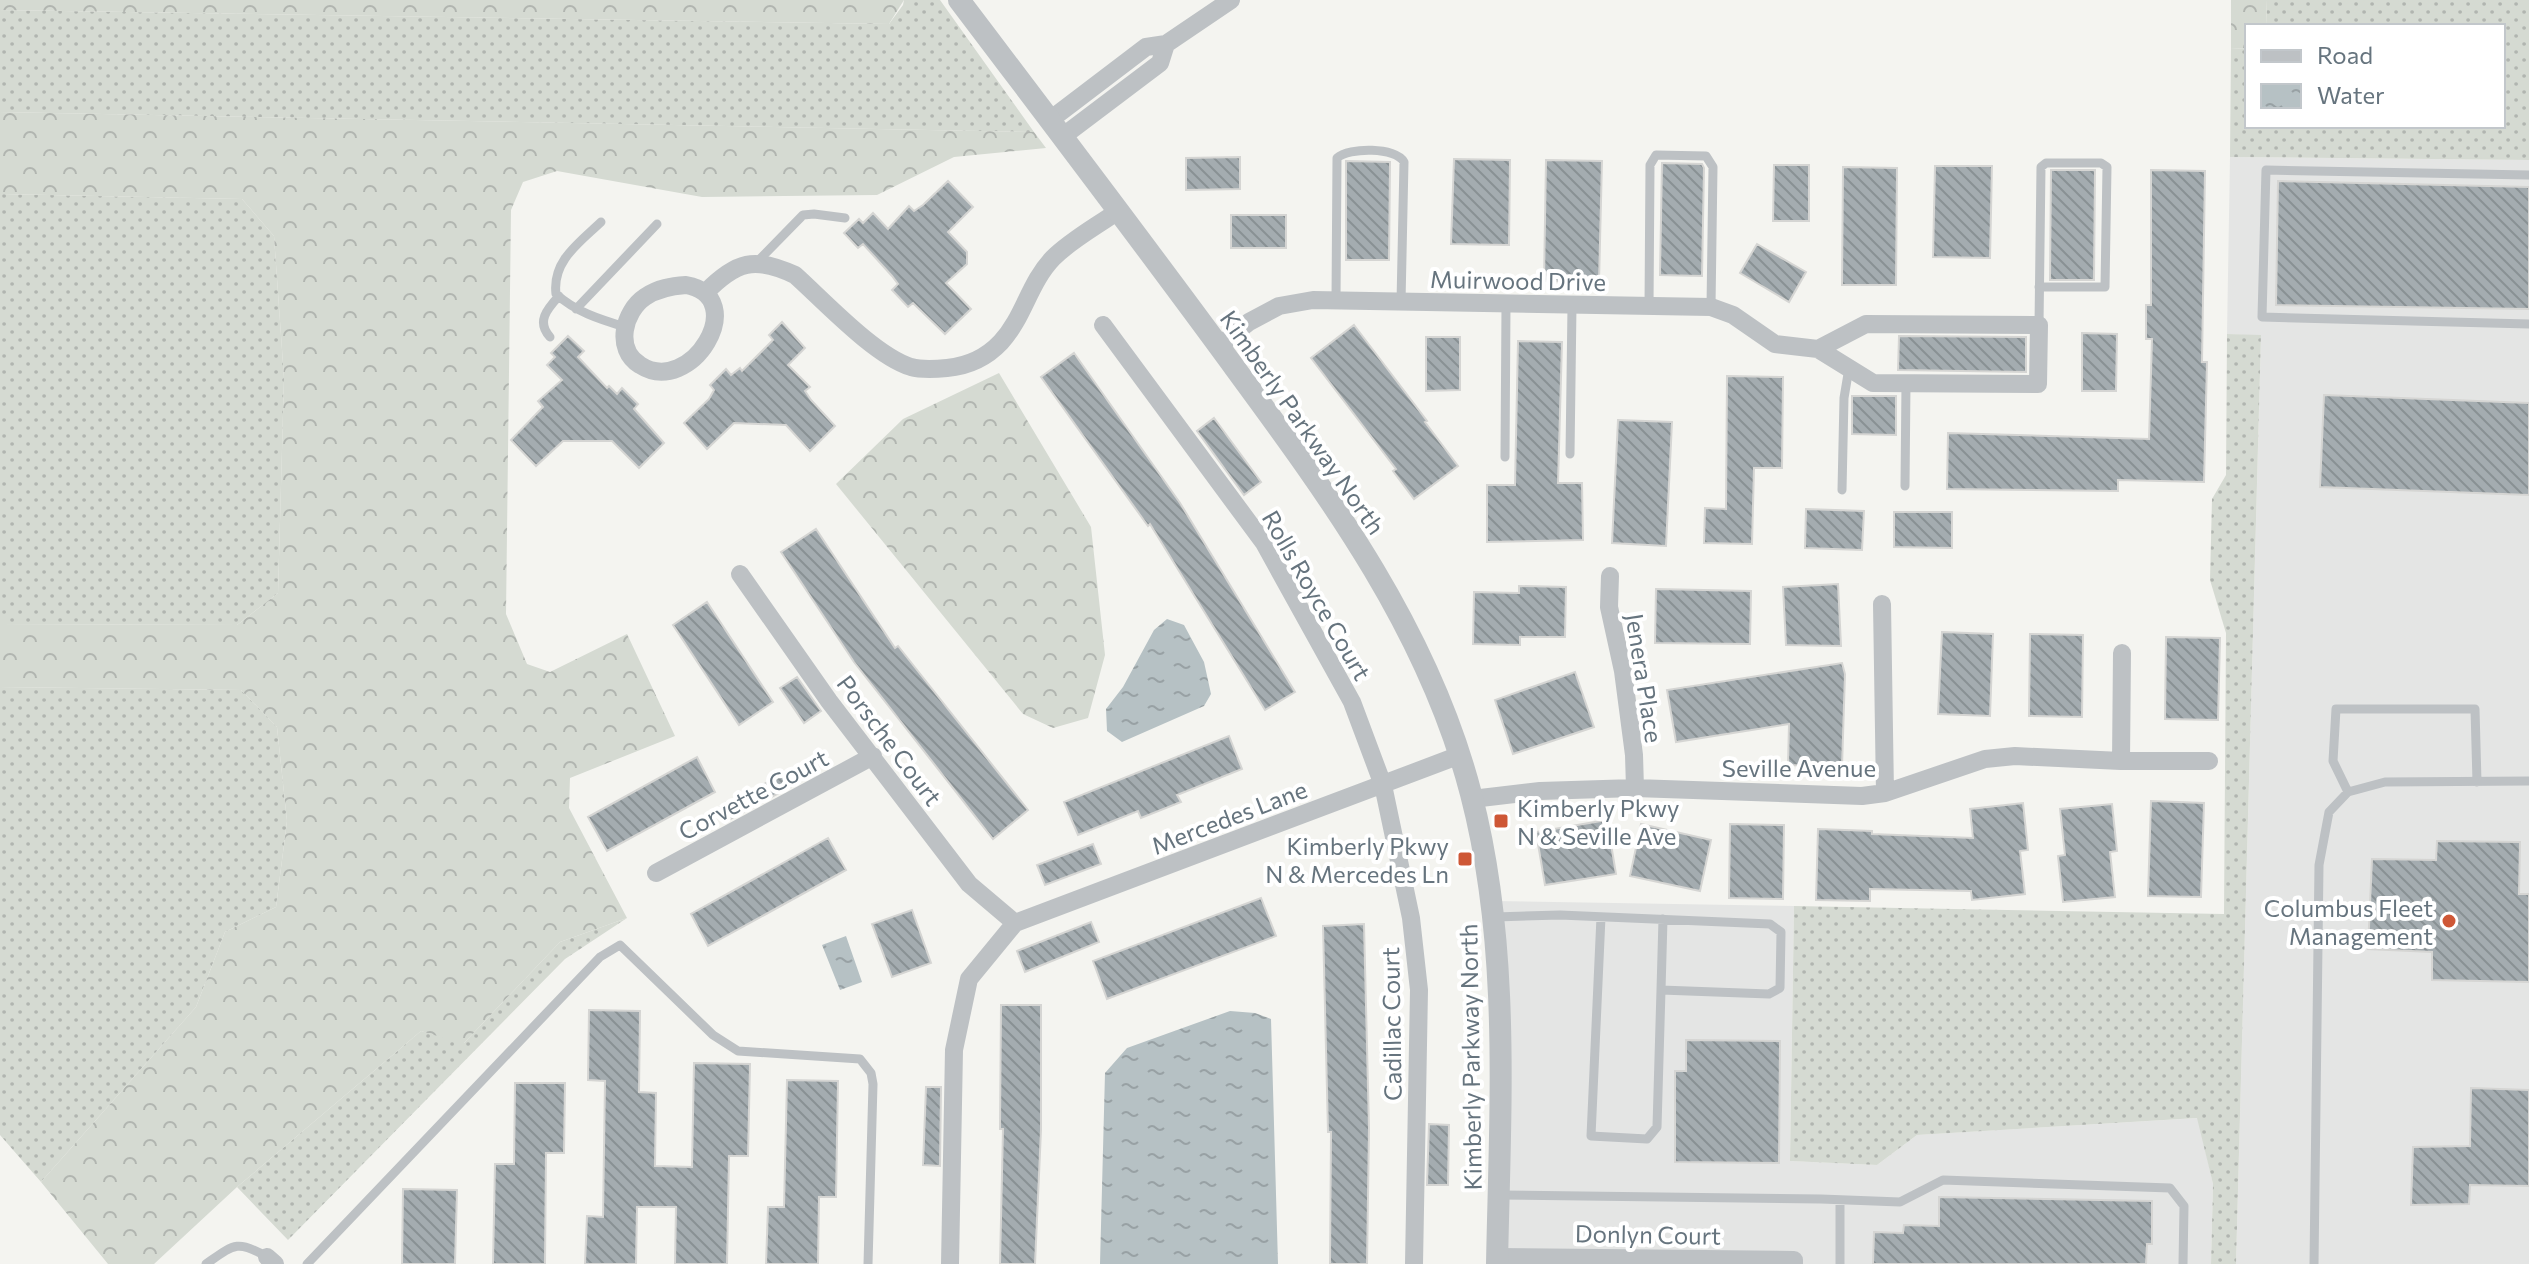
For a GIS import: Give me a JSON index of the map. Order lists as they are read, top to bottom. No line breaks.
{"streets":{"street":["Muirwood Drive","Kimberly Parkway North","Rolls Royce Court","Jenera Place","Porsche Court","Seville Avenue","Corvette Court","Mercedes Lane","Cadillac Court","Donlyn Court"]},"crossings":[["Muirwood Drive","Kimberly Parkway North"],["Kimberly Parkway North","Seville Avenue"],["Kimberly Parkway North","Mercedes Lane"],["Kimberly Parkway North","Donlyn Court"],["Rolls Royce Court","Mercedes Lane"],["Rolls Royce Court","Cadillac Court"],["Jenera Place","Seville Avenue"],["Porsche Court","Corvette Court"],["Porsche Court","Mercedes Lane"],["Mercedes Lane","Cadillac Court"]],"places":{"transit":["Kimberly Pkwy N & Seville Ave","Kimberly Pkwy N & Mercedes Ln"],"other":["Columbus Fleet Management"]},"legend":["Road","Water"]}
